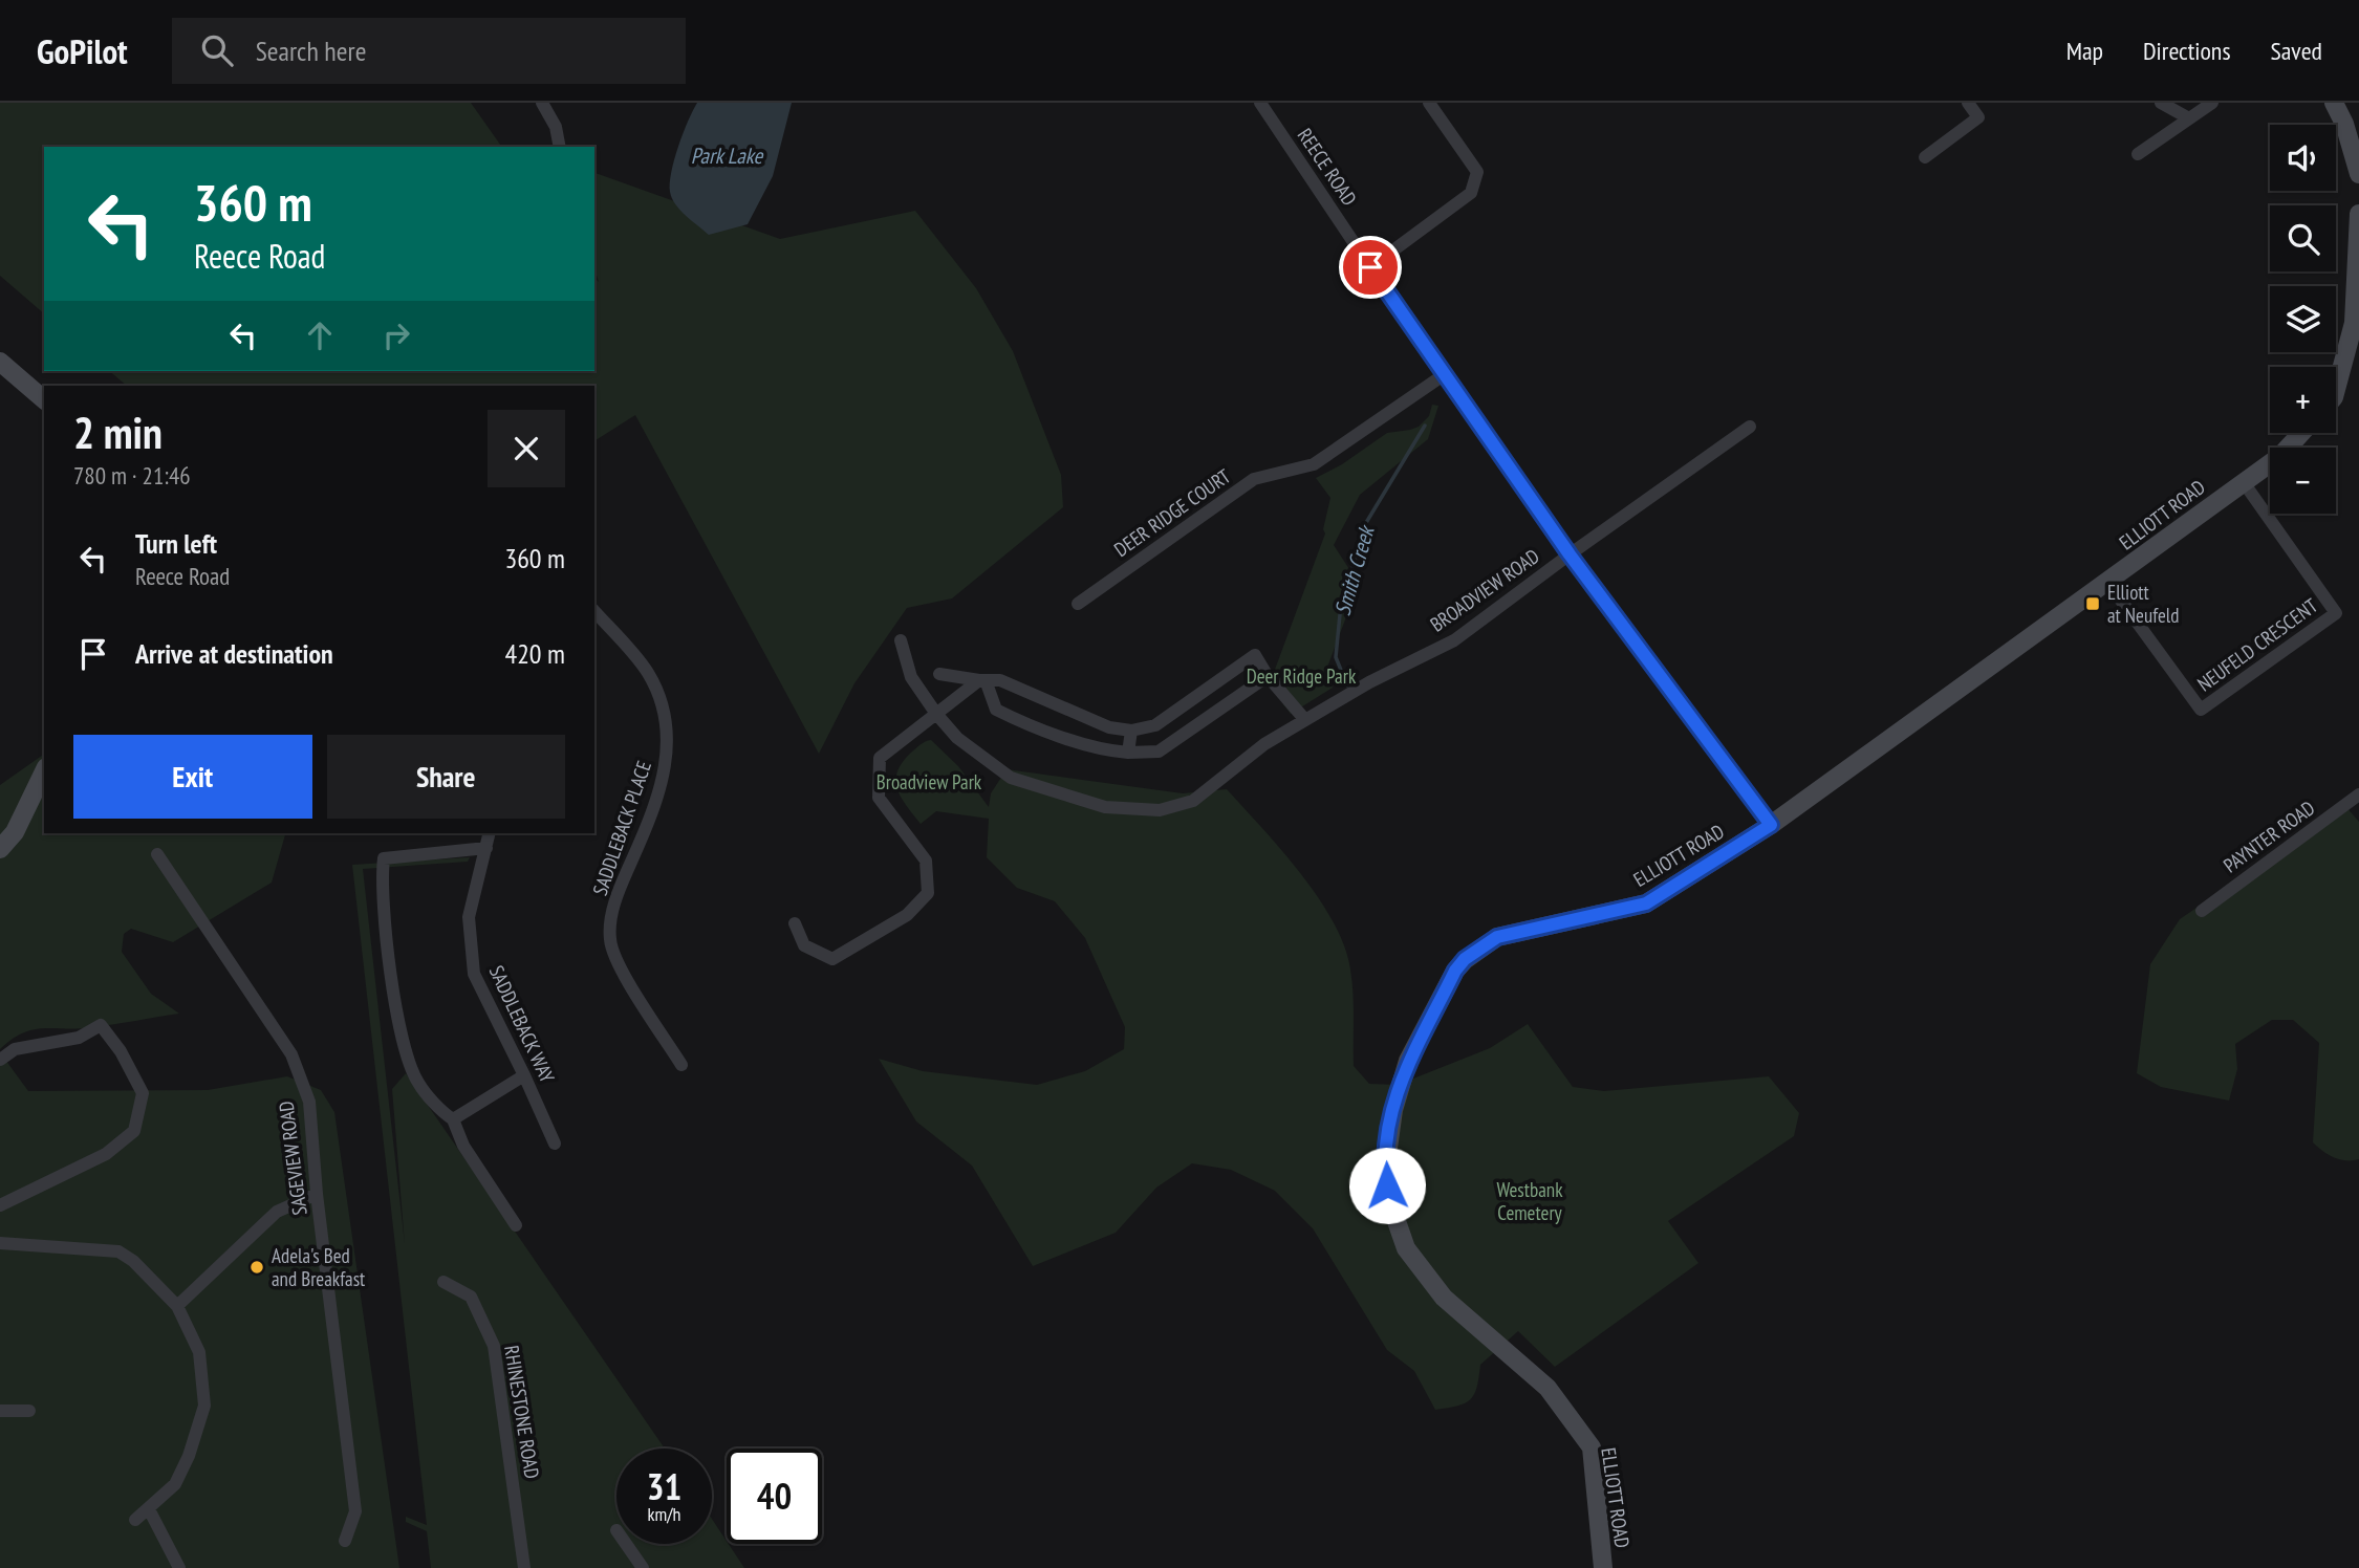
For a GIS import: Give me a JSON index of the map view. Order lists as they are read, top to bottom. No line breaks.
{"streets":{"street":["REECE ROAD","DEER RIDGE COURT","ELLIOTT ROAD","BROADVIEW ROAD","NEUFELD CRESCENT","SADDLEBACK PLACE","PAYNTER ROAD","SADDLEBACK WAY","SAGEVIEW ROAD","RHINESTONE ROAD"]},"crossings":[["REECE ROAD","DEER RIDGE COURT"],["REECE ROAD","ELLIOTT ROAD"],["REECE ROAD","BROADVIEW ROAD"],["ELLIOTT ROAD","NEUFELD CRESCENT"]],"water":["Park Lake","Smith Creek"],"parks":["Deer Ridge Park","Broadview Park","Westbank Cemetery"],"places":{"transit":["Elliott at Neufeld"],"other":["Adela's Bed and Breakfast"]},"page":{"header":"GoPilot","search":"Search here","nav":["Map","Directions","Saved"],"map_buttons":["+","−"],"turn":["360 m","Reece Road"],"heading":["2 min","780 m · 21:46"],"list":[{"name":"Turn left","note":"Reece Road","value":"360 m"},{"name":"Arrive at destination","value":"420 m"}],"buttons":["Exit","Share"],"speed":"31 km/h","limit":"40"}}
